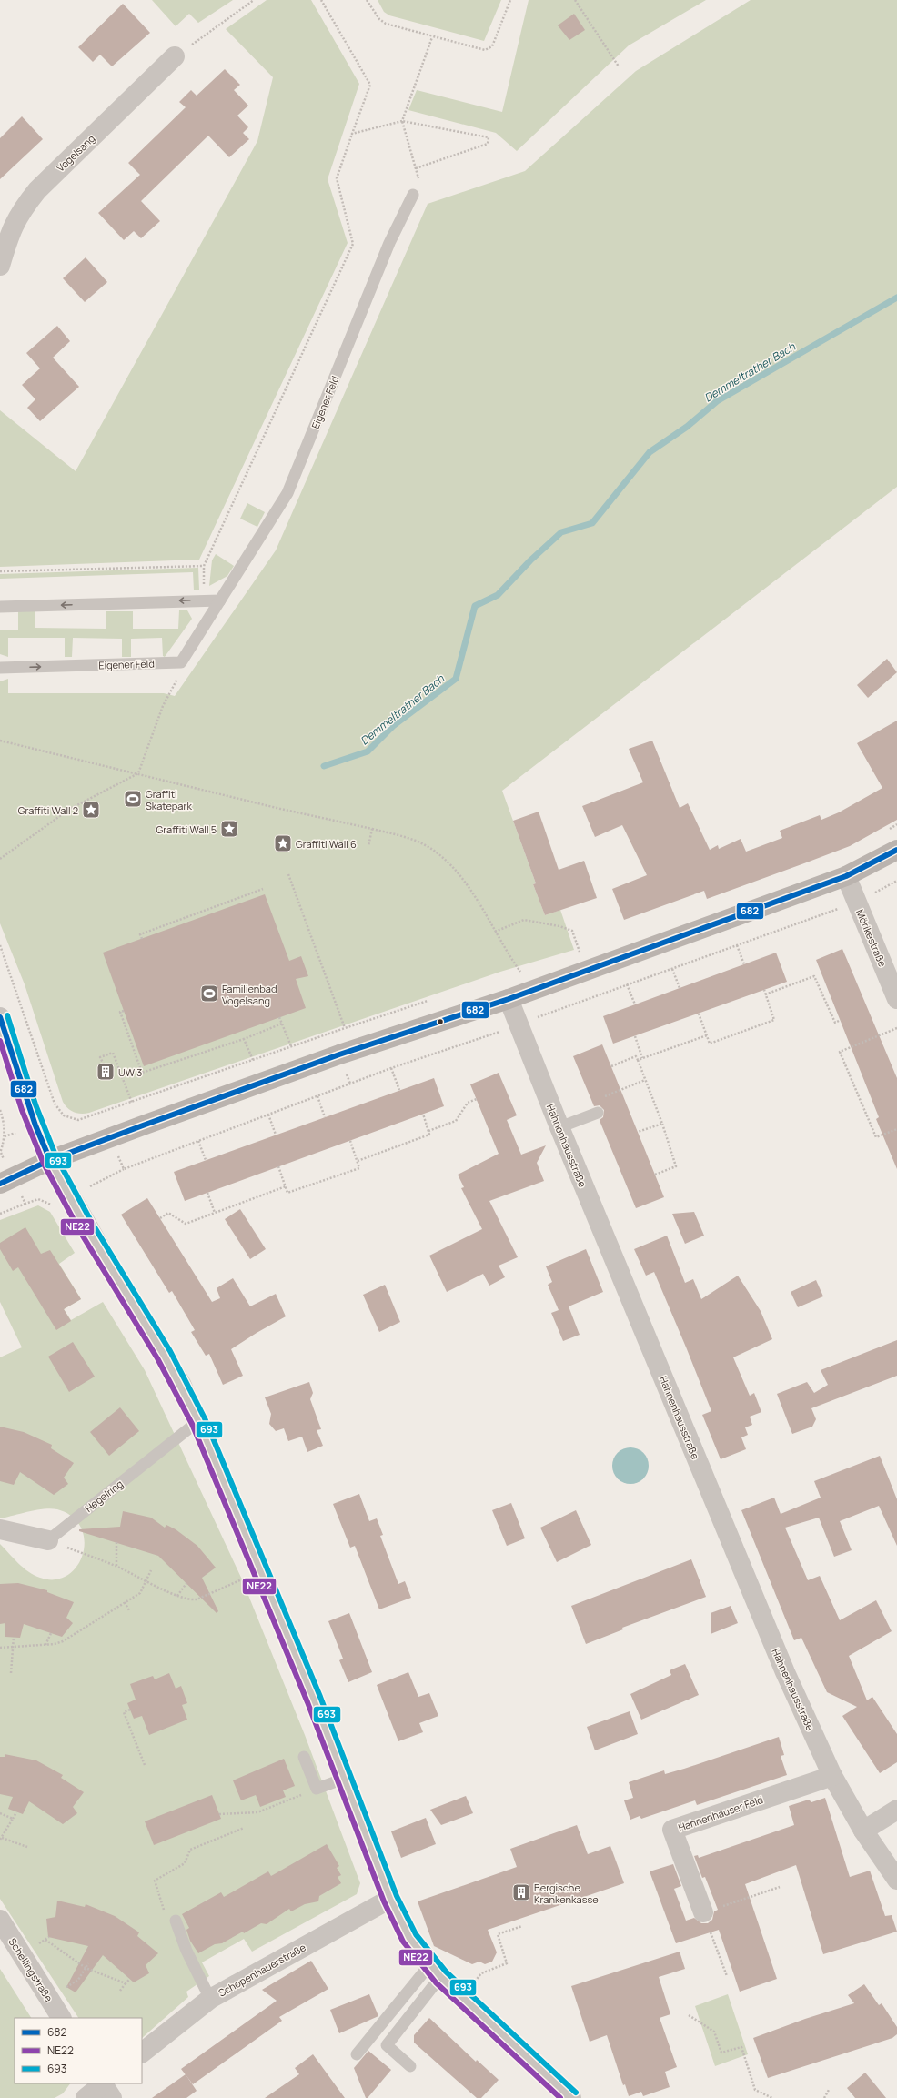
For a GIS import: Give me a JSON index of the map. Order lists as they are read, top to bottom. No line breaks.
{"streets":{"street":["Vogelsang","Mörikestraße","Hahnenhausstraße","Hahnenhauser Feld","Schellingstraße","Schopenhauerstraße"],"lane":["Eigener Feld","Hegelring"]},"crossings":[["Hahnenhausstraße","Hahnenhauser Feld"]],"water":["Demmeltrather Bach"],"places":{"sports":["Graffiti Skatepark","Familienbad Vogelsang"],"place":["Graffiti Wall 2","Graffiti Wall 5","Graffiti Wall 6"],"building":["UW 3","Bergische Krankenkasse"]},"lines":["transit line 682","transit line 693","transit line NE22"],"legend":["682","NE22","693"]}
